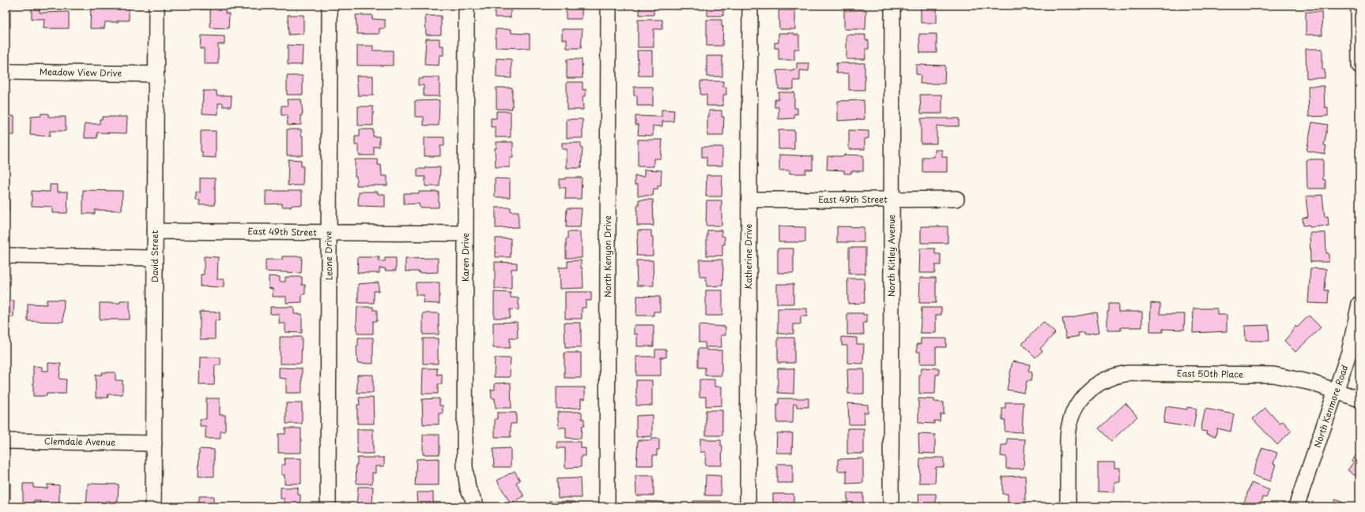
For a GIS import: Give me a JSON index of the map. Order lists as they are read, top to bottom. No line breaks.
{"streets":{"street":["Meadow View Drive","East 49th Street","Leone Drive","North Kitley Avenue","David Street","North Kenyon Drive","Katherine Drive","Karen Drive","East 50th Place","North Kenmore Road","Clemdale Avenue"]},"crossings":[["Meadow View Drive","David Street"],["East 49th Street","Leone Drive"],["East 49th Street","North Kitley Avenue"],["East 49th Street","David Street"],["East 49th Street","Katherine Drive"],["East 49th Street","Karen Drive"],["David Street","Clemdale Avenue"],["East 50th Place","North Kenmore Road"]]}
